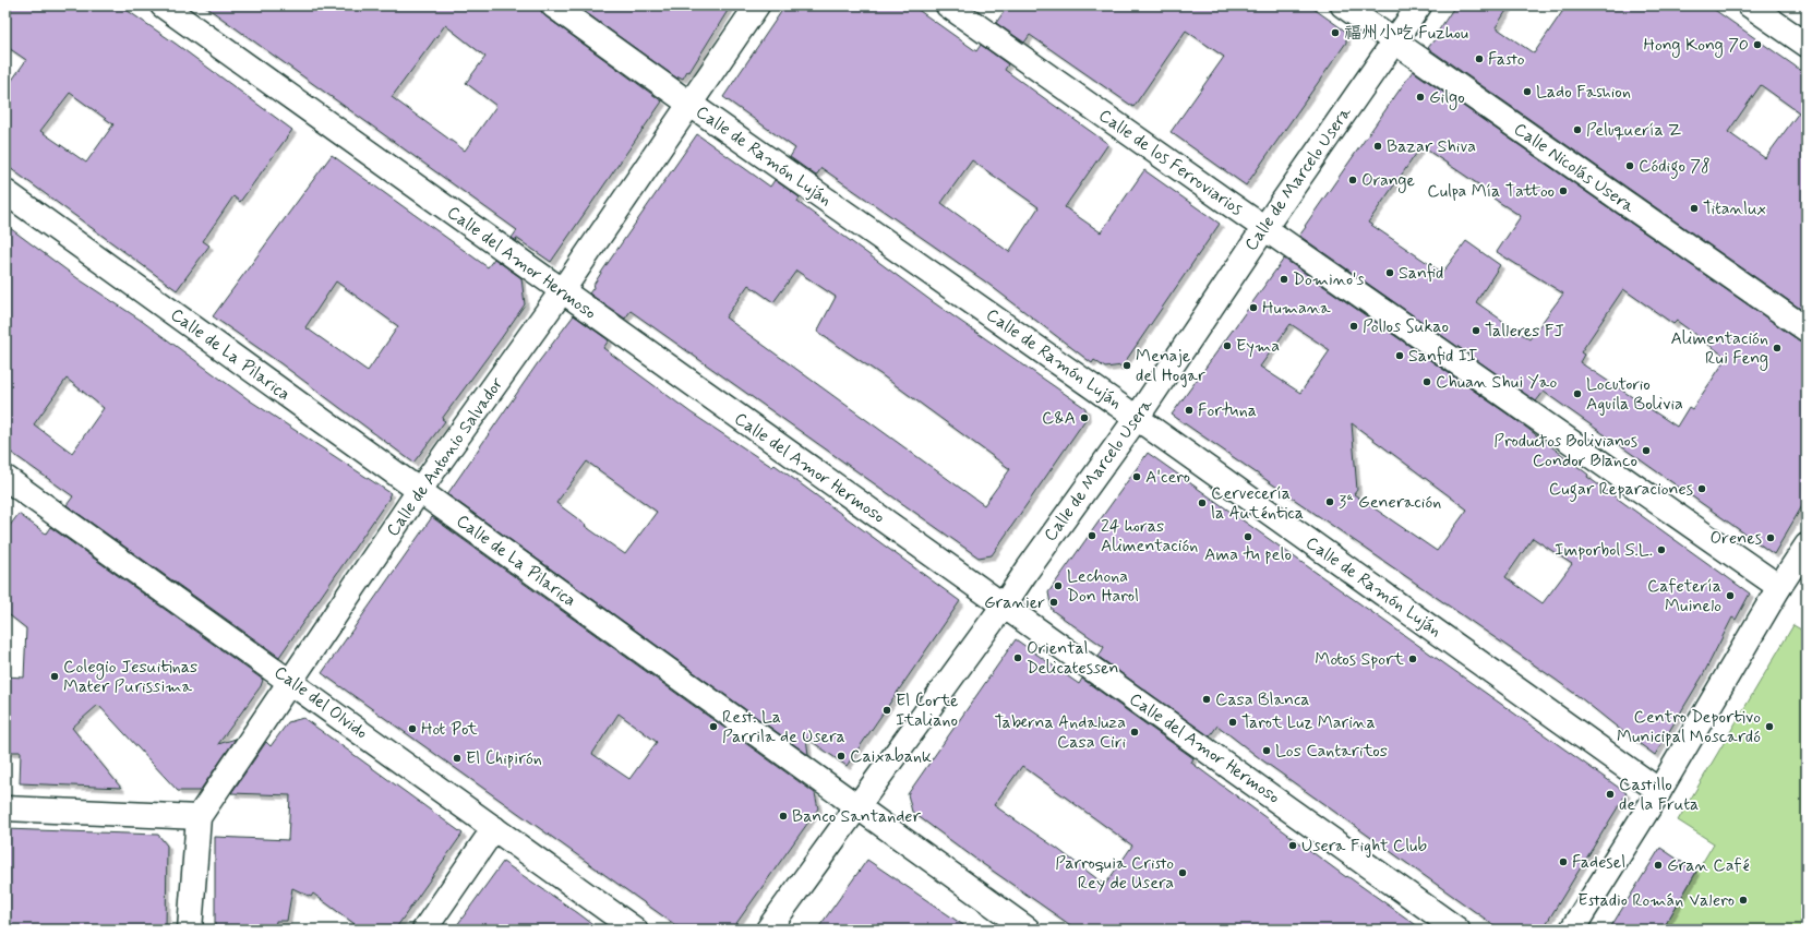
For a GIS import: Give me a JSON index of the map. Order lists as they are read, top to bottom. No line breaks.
{"streets":{"street":["Calle de Ramón Luján","Calle de los Ferroviarios","Calle Nicolás Usera","Calle de Marcelo Usera","Calle del Amor Hermoso","Calle de La Pilarica","Calle de Antonio Salvador","Calle del Olvido"]},"crossings":[["Calle de Ramón Luján","Calle de Marcelo Usera"],["Calle de Ramón Luján","Calle de Antonio Salvador"],["Calle de los Ferroviarios","Calle de Marcelo Usera"],["Calle Nicolás Usera","Calle de Marcelo Usera"],["Calle de Marcelo Usera","Calle del Amor Hermoso"],["Calle de Marcelo Usera","Calle de La Pilarica"],["Calle del Amor Hermoso","Calle de Antonio Salvador"],["Calle de La Pilarica","Calle de Antonio Salvador"],["Calle de Antonio Salvador","Calle del Olvido"]],"places":["福州小吃 Fuzhou","Hong Kong 70","Fasto","Lado Fashion","Gilgo","Peluquería Z","Bazar Shiva","Código 78","Orange","Culpa Mía Tattoo","Titanlux","Sanfid","Domino's","Humana","Pollos Sukao","Talleres FJ","Eyma","Alimentación Rui Feng","Sanfid II","Menaje del Hogar","Chuan Shui Yao","Locutorio Aguila Bolivia","Fortuna","C&A","Productos Bolivianos Condor Blanco","A'cero","Cugar Reparaciones","3ª Generación","Cervecería la Auténtica","24 horas Alimentación","Ama tu pelo","Orenes","Imporbol S.L.","Lechona Don Harol","Cafetería Muinelo","Granier","Oriental Delicatessen","Motos Sport","Colegio Jesuitinas Mater Purissima","Casa Blanca","El Corte Italiano","Tarot Luz Marina","Rest. La Parrila de Usera","Centro Deportivo Municipal Moscardó","Hot Pot","Taberna Andaluza Casa Ciri","Los Cantaritos","Caixabank","El Chipirón","Castillo de la Fruta","Banco Santander","Usera Fight Club","Fadesel","Gran Café","Parroquia Cristo Rey de Usera","Estadio Román Valero"]}
